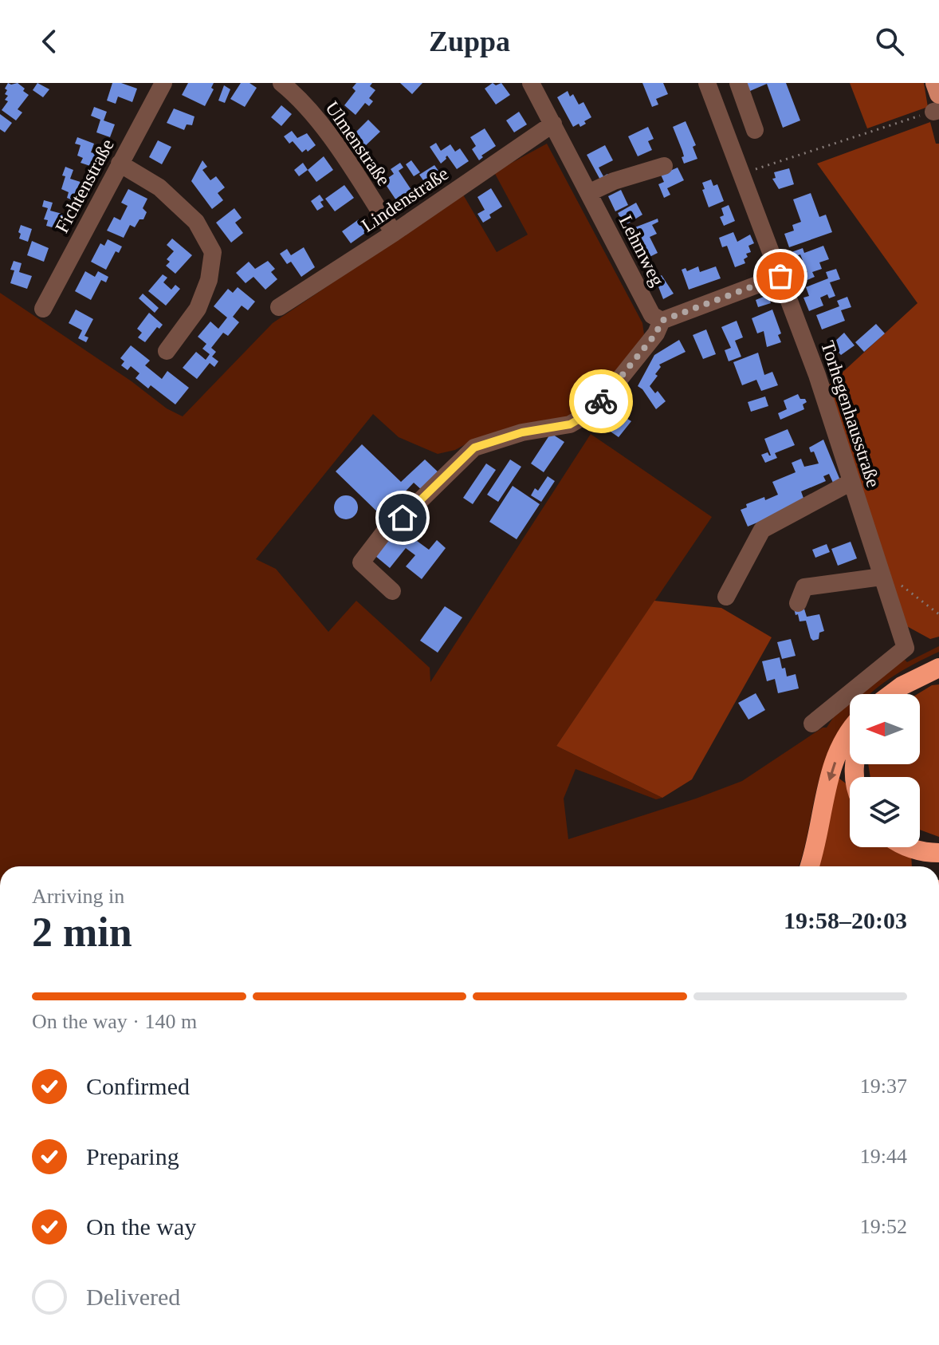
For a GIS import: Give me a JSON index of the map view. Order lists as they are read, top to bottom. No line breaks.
{"streets":{"street":["Ulmenstraße","Fichtenstraße","Lindenstraße","Lehmweg","Torhegenhausstraße"]},"crossings":[["Ulmenstraße","Lindenstraße"],["Lindenstraße","Lehmweg"]],"north":"left","page":{"header":"Zuppa","heading":["2 min","Arriving in","19:58–20:03"],"bar":"On the way · 140 m","list":[["Confirmed","19:37"],["Preparing","19:44"],["On the way","19:52"],"Delivered"]}}
